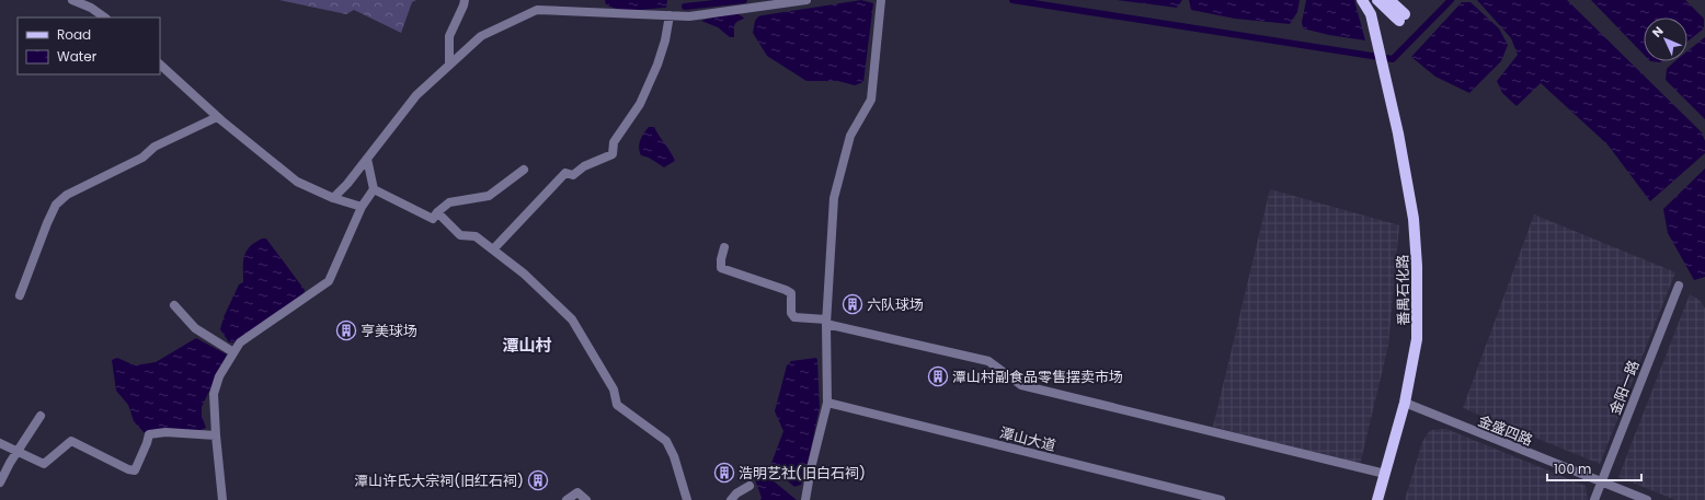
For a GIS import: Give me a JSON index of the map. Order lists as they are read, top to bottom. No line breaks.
{"streets":{"main road":["番禺石化路"],"street":["金阳一路","金盛四路","潭山大道"]},"crossings":[["番禺石化路","金盛四路"],["金阳一路","金盛四路"]],"districts":["潭山村"],"places":{"building":["六队球场","亨美球场","潭山村副食品零售摆卖市场","浩明艺社(旧白石祠)","潭山许氏大宗祠(旧红石祠)"]},"legend":["Road","Water"],"scale_bar":"100 m","north":"top left"}
